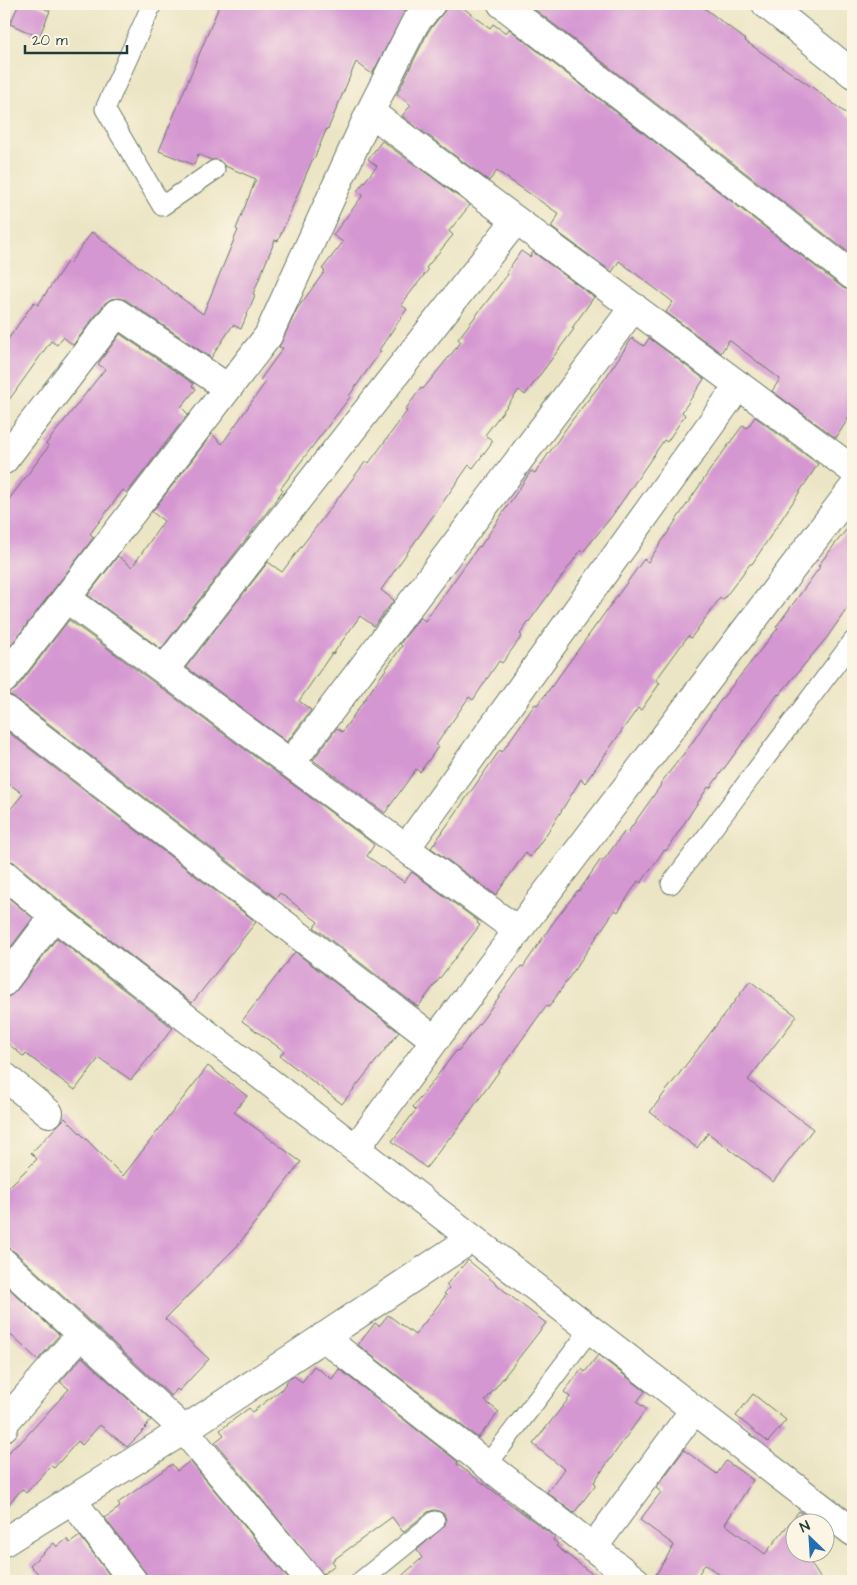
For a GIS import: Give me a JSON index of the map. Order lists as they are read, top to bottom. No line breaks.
{"scale_bar":"20 m","north":"top left"}
